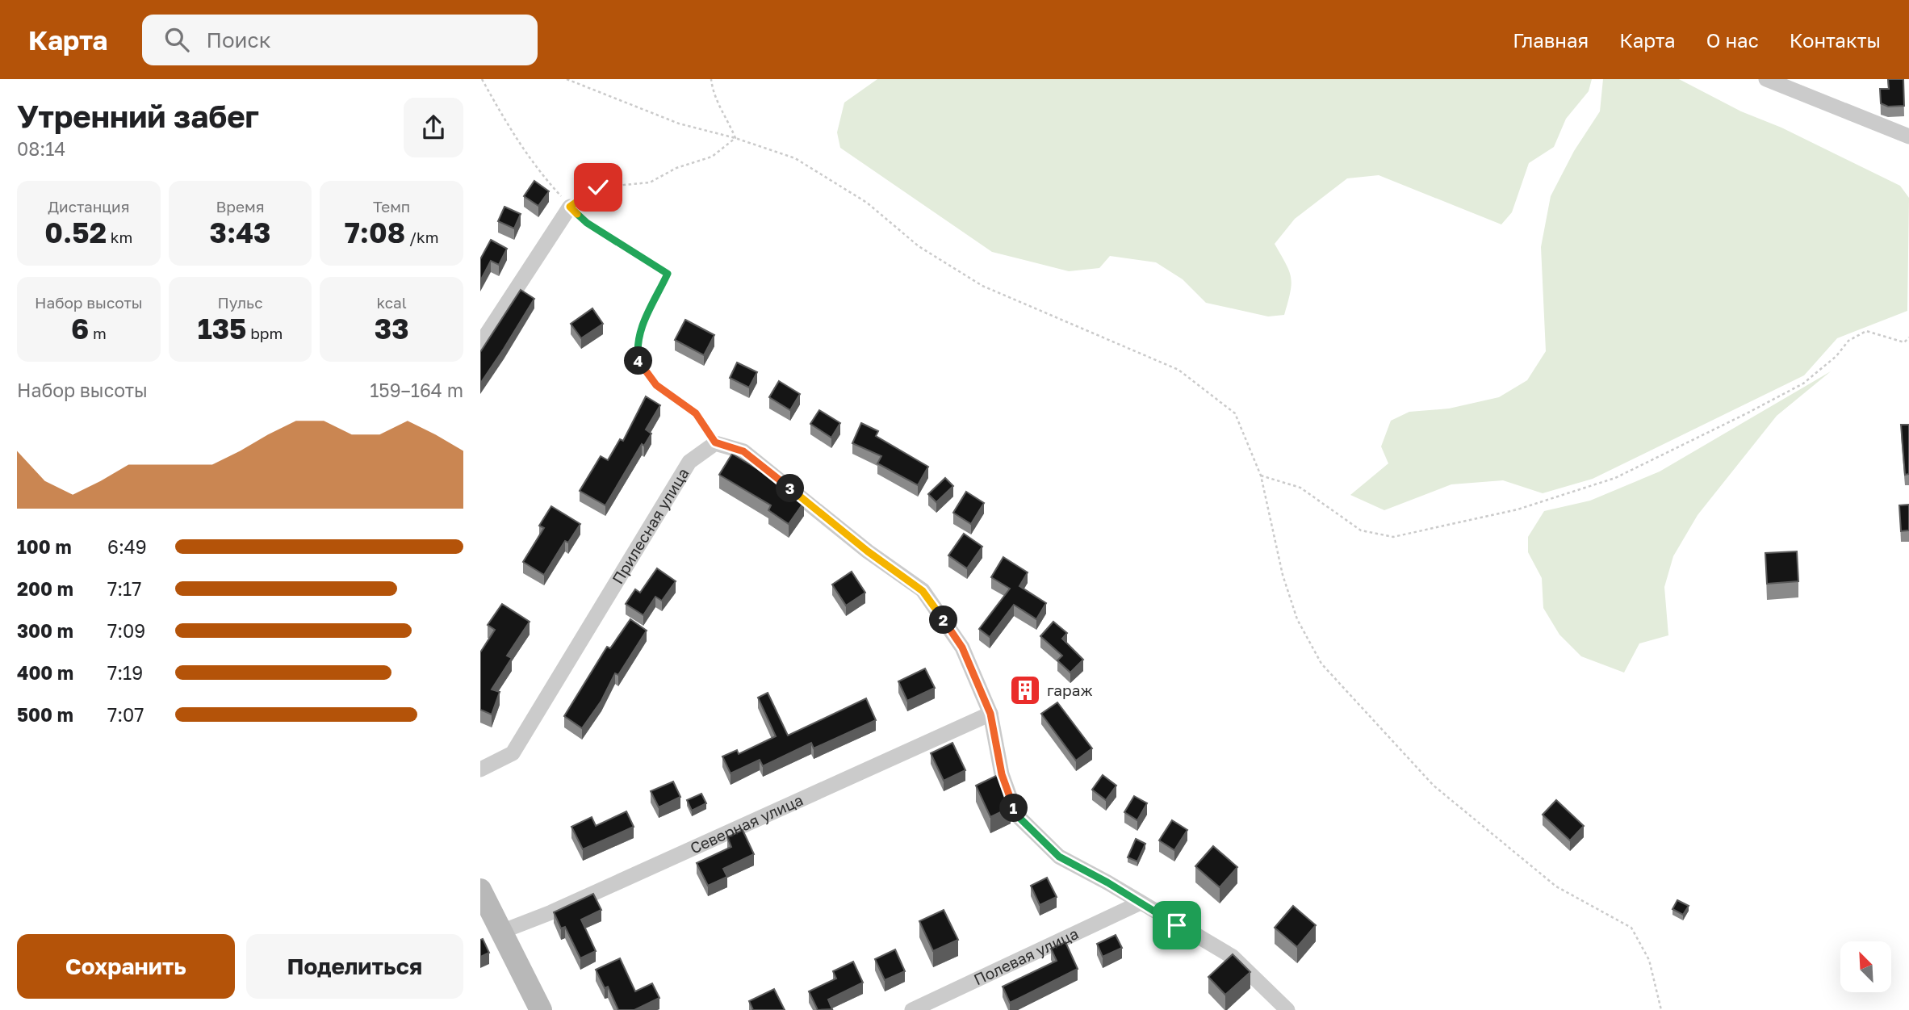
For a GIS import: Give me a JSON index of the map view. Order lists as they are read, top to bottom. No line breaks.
{"streets":{"street":["Прилесная улица","Северная улица","Полевая улица"]},"places":{"building":["гараж"]},"north":"top left","page":{"header":"Карта","search":"Поиск","nav":["Главная","Карта","О нас","Контакты"],"heading":["Утренний забег","08:14"],"stats":[["Дистанция","0.52 km"],["Время","3:43"],["Темп","7:08 /km"],["Набор высоты","6 m"],["Пульс","135 bpm"],["kcal","33"]],"pins":["4","3","2","1"],"chart":["Набор высоты","159–164 m"],"list":[{"name":"100 m","note":"6:49"},{"name":"200 m","note":"7:17"},{"name":"300 m","note":"7:09"},{"name":"400 m","note":"7:19"},{"name":"500 m","note":"7:07"}],"buttons":["Сохранить","Поделиться"]}}
